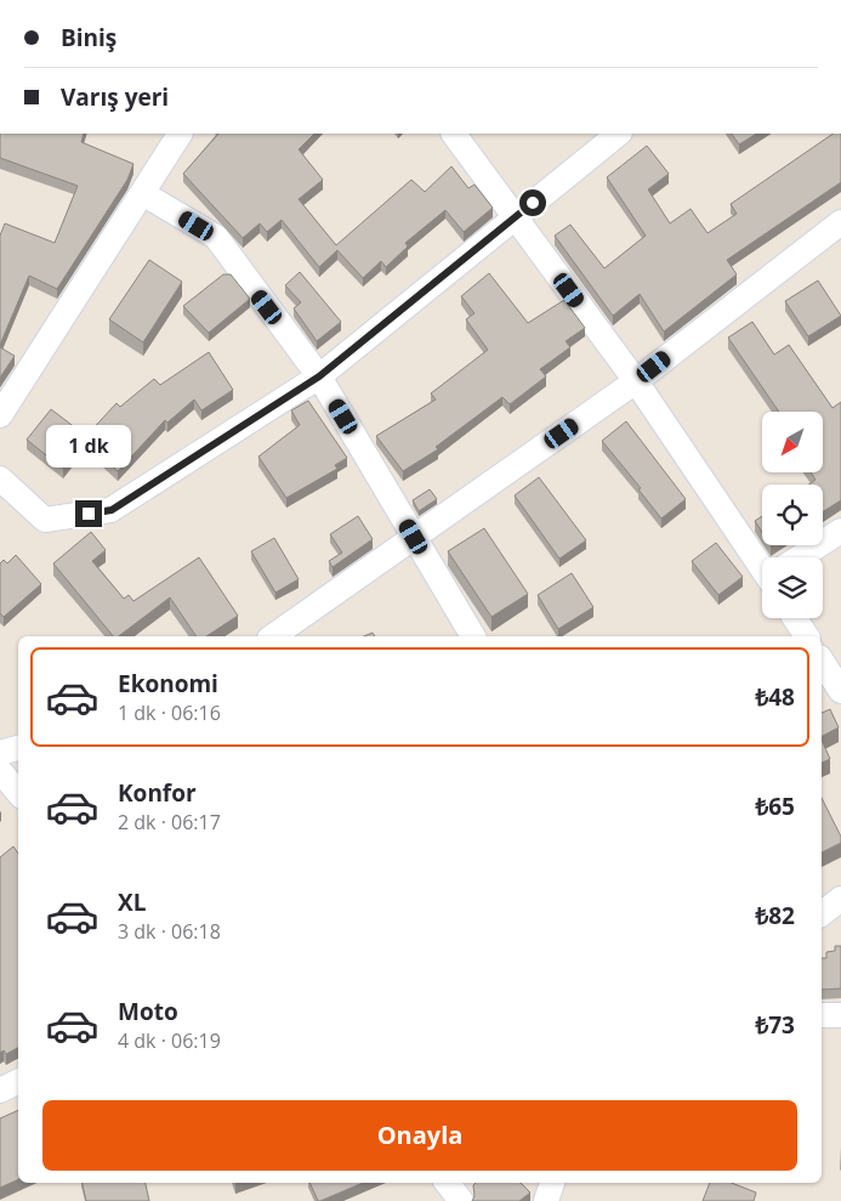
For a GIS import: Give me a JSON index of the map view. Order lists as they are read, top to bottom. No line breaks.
{"north":"bottom left","page":{"banner":["Biniş","Varış yeri"],"bubble":"1 dk","list":[{"name":"Ekonomi","note":"1 dk · 06:16","value":"₺48"},{"name":"Konfor","note":"2 dk · 06:17","value":"₺65"},{"name":"XL","note":"3 dk · 06:18","value":"₺82"},{"name":"Moto","note":"4 dk · 06:19","value":"₺73"}],"buttons":"Onayla"}}
